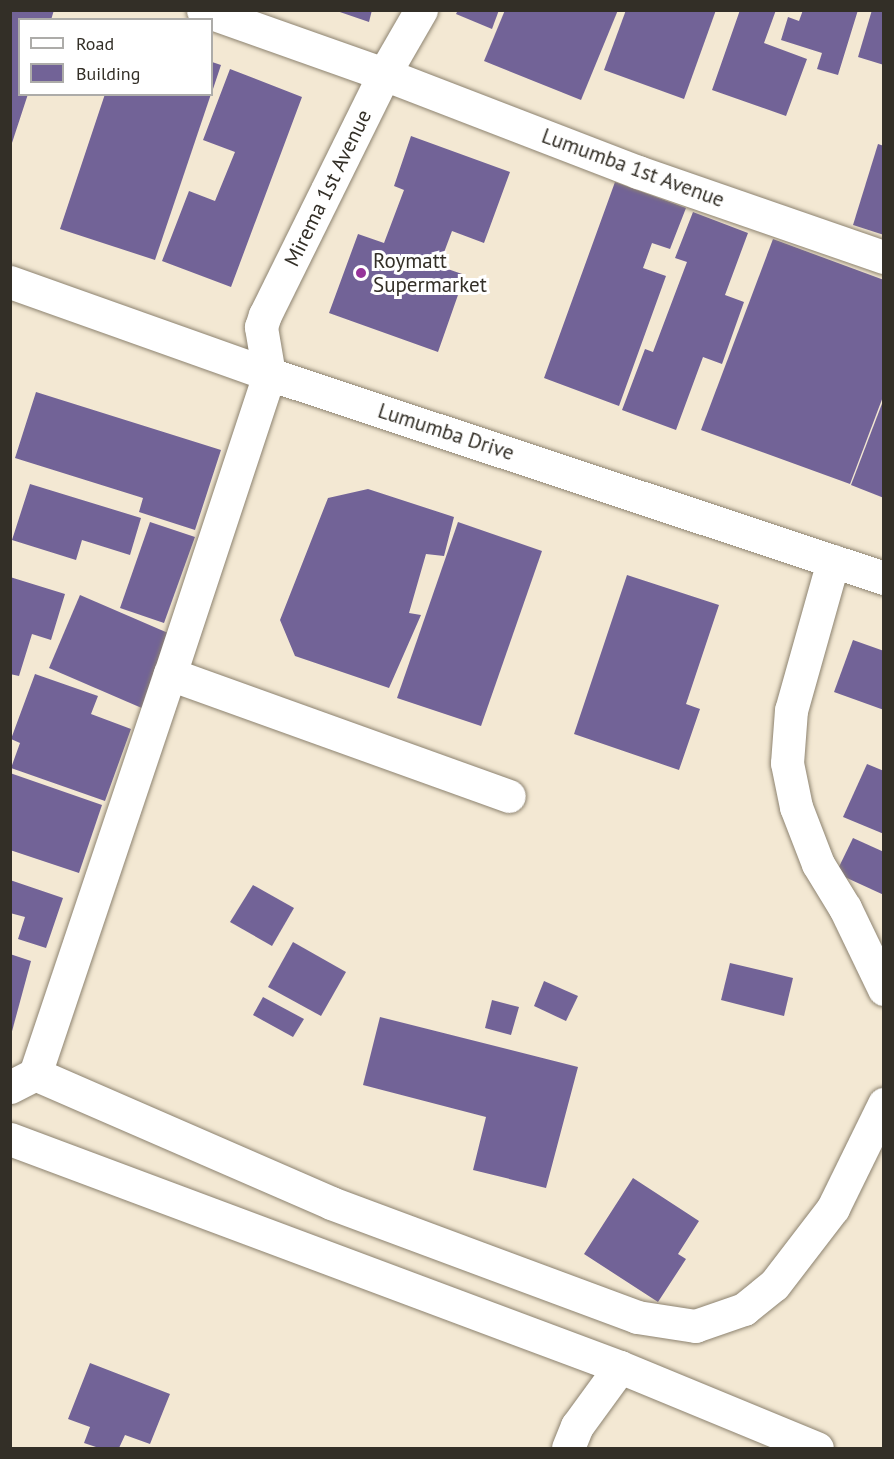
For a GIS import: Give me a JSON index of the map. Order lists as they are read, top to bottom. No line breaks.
{"streets":{"street":["Lumumba 1st Avenue","Mirema 1st Avenue","Lumumba Drive"]},"crossings":[["Lumumba 1st Avenue","Mirema 1st Avenue"],["Mirema 1st Avenue","Lumumba Drive"]],"places":["Roymatt Supermarket"],"legend":["Road","Building"]}
